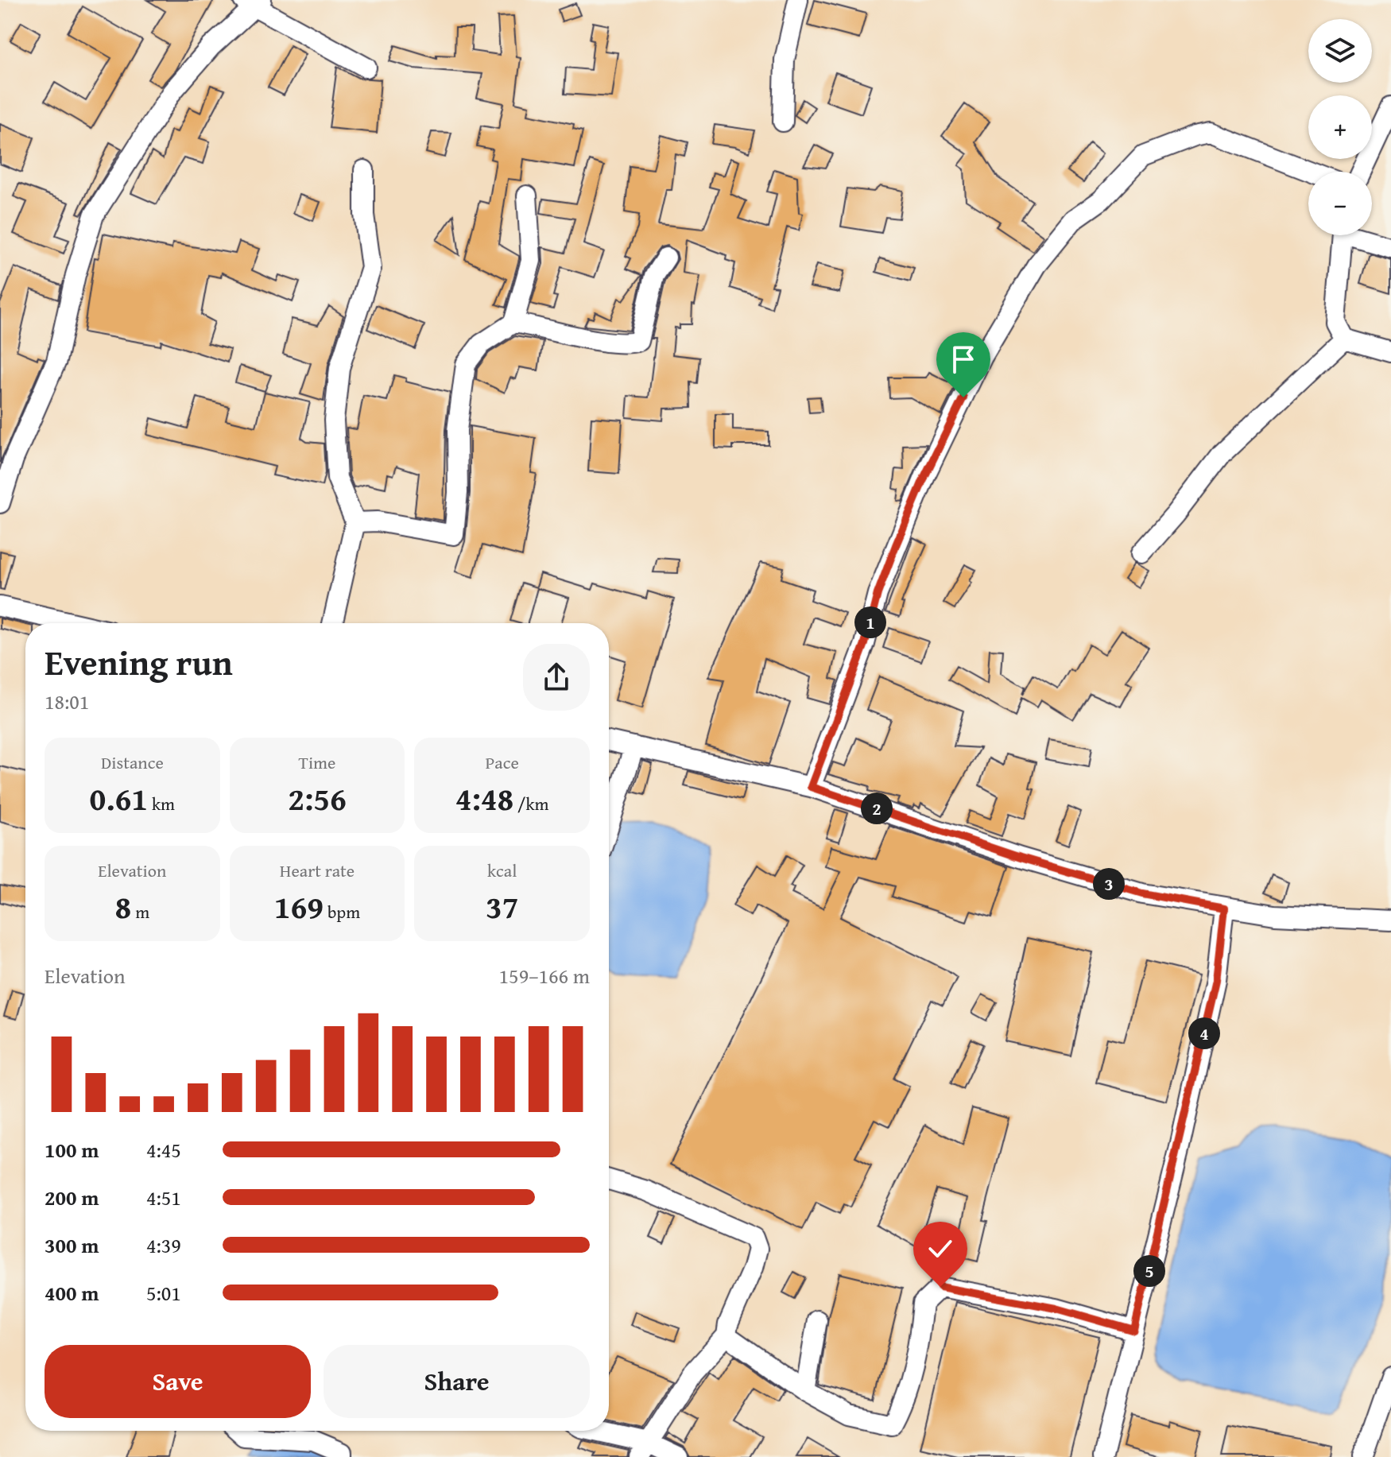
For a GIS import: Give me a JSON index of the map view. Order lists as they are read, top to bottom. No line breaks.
{"page":{"map_buttons":["+","−"],"pins":["1","2","3","4","5"],"heading":["Evening run","18:01"],"stats":[["Distance","0.61 km"],["Time","2:56"],["Pace","4:48 /km"],["Elevation","8 m"],["Heart rate","169 bpm"],["kcal","37"]],"chart":["Elevation","159–166 m"],"list":[{"name":"100 m","note":"4:45"},{"name":"200 m","note":"4:51"},{"name":"300 m","note":"4:39"},{"name":"400 m","note":"5:01"}],"buttons":["Save","Share"]}}
